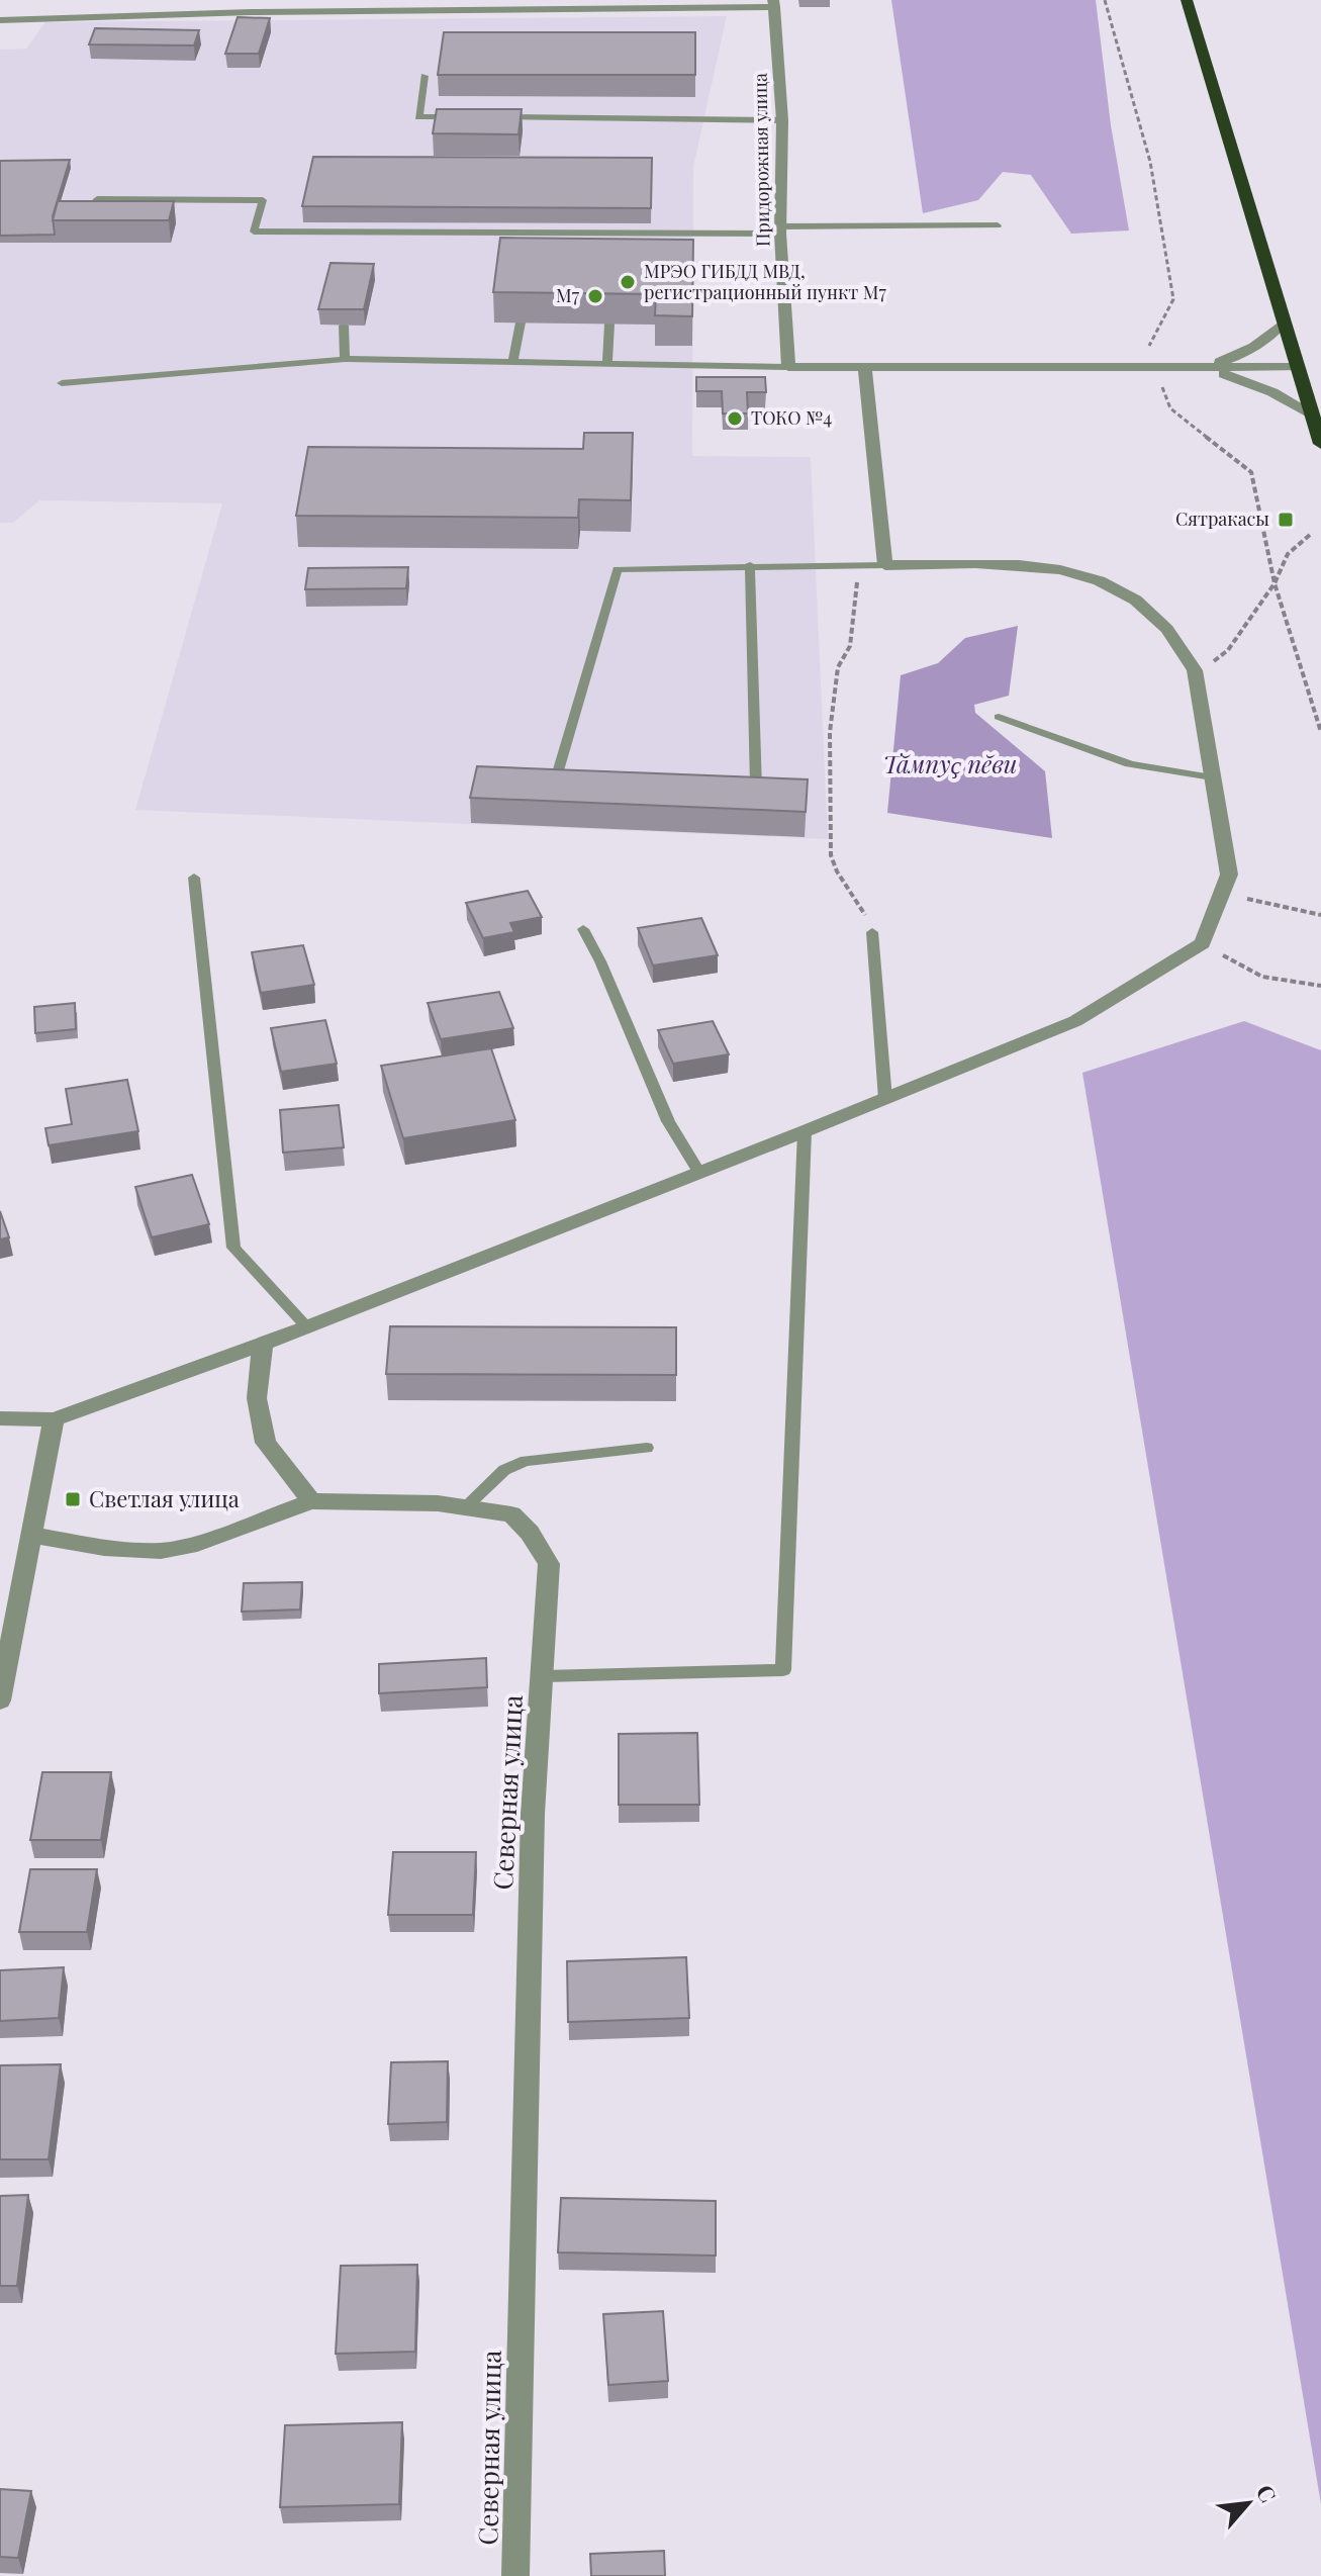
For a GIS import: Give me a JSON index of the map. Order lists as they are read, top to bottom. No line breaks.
{"streets":{"street":["Придорожная улица","Северная улица"]},"water":["Тӑмпуҫ пӗви"],"places":{"other":["МРЭО ГИБДД МВД, регистрационный пункт М7","М7","ТОКО №4"],"transit":["Сятракасы","Светлая улица"]},"north":"top right"}
